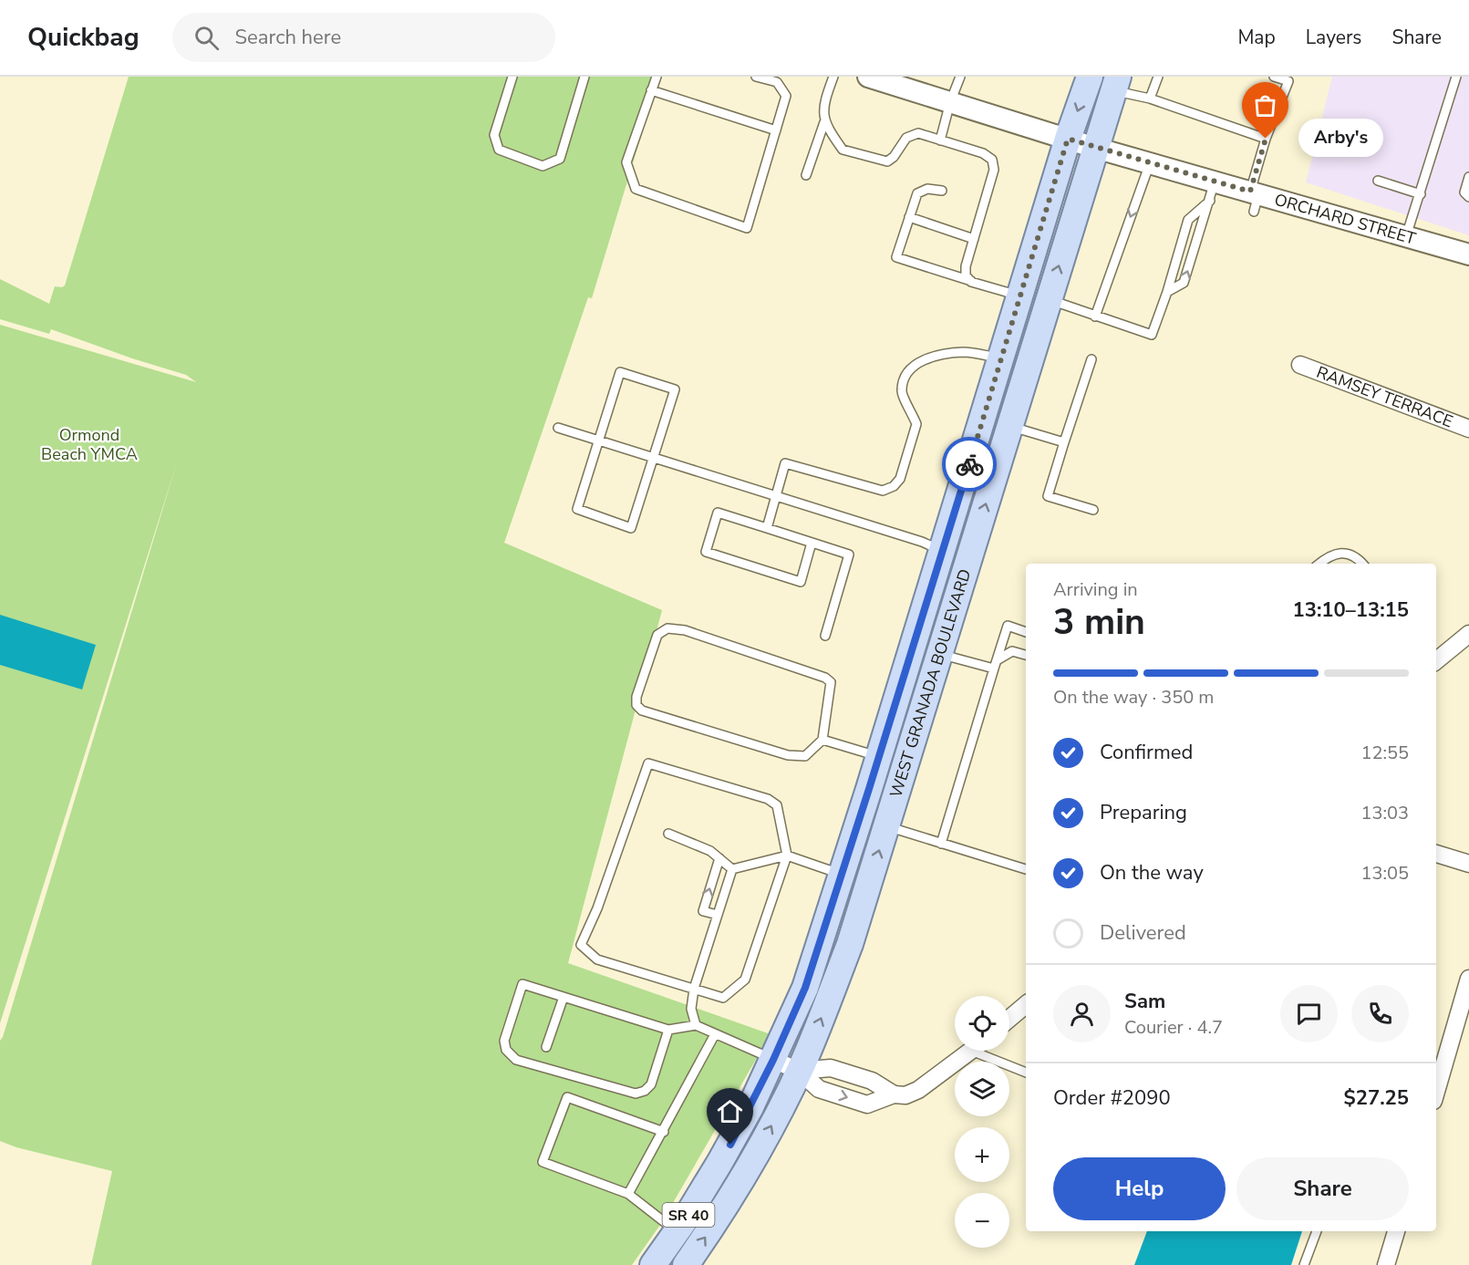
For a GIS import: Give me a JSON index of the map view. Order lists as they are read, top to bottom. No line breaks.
{"streets":{"main road":["WEST GRANADA BOULEVARD","SR 40"],"street":["ORCHARD STREET","RAMSEY TERRACE"]},"crossings":[["ORCHARD STREET","WEST GRANADA BOULEVARD"]],"parks":["Ormond Beach YMCA"],"places":["Arby's"],"page":{"header":"Quickbag","search":"Search here","nav":["Map","Layers","Share"],"bubble":"Arby's","heading":["3 min","Arriving in","13:10–13:15"],"panel":["Sam","Courier · 4.7","Order #2090","$27.25"],"bar":"On the way · 350 m","list":[["Confirmed","12:55"],["Preparing","13:03"],["On the way","13:05"],"Delivered"],"map_buttons":["+","−"],"buttons":["Help","Share"]}}
